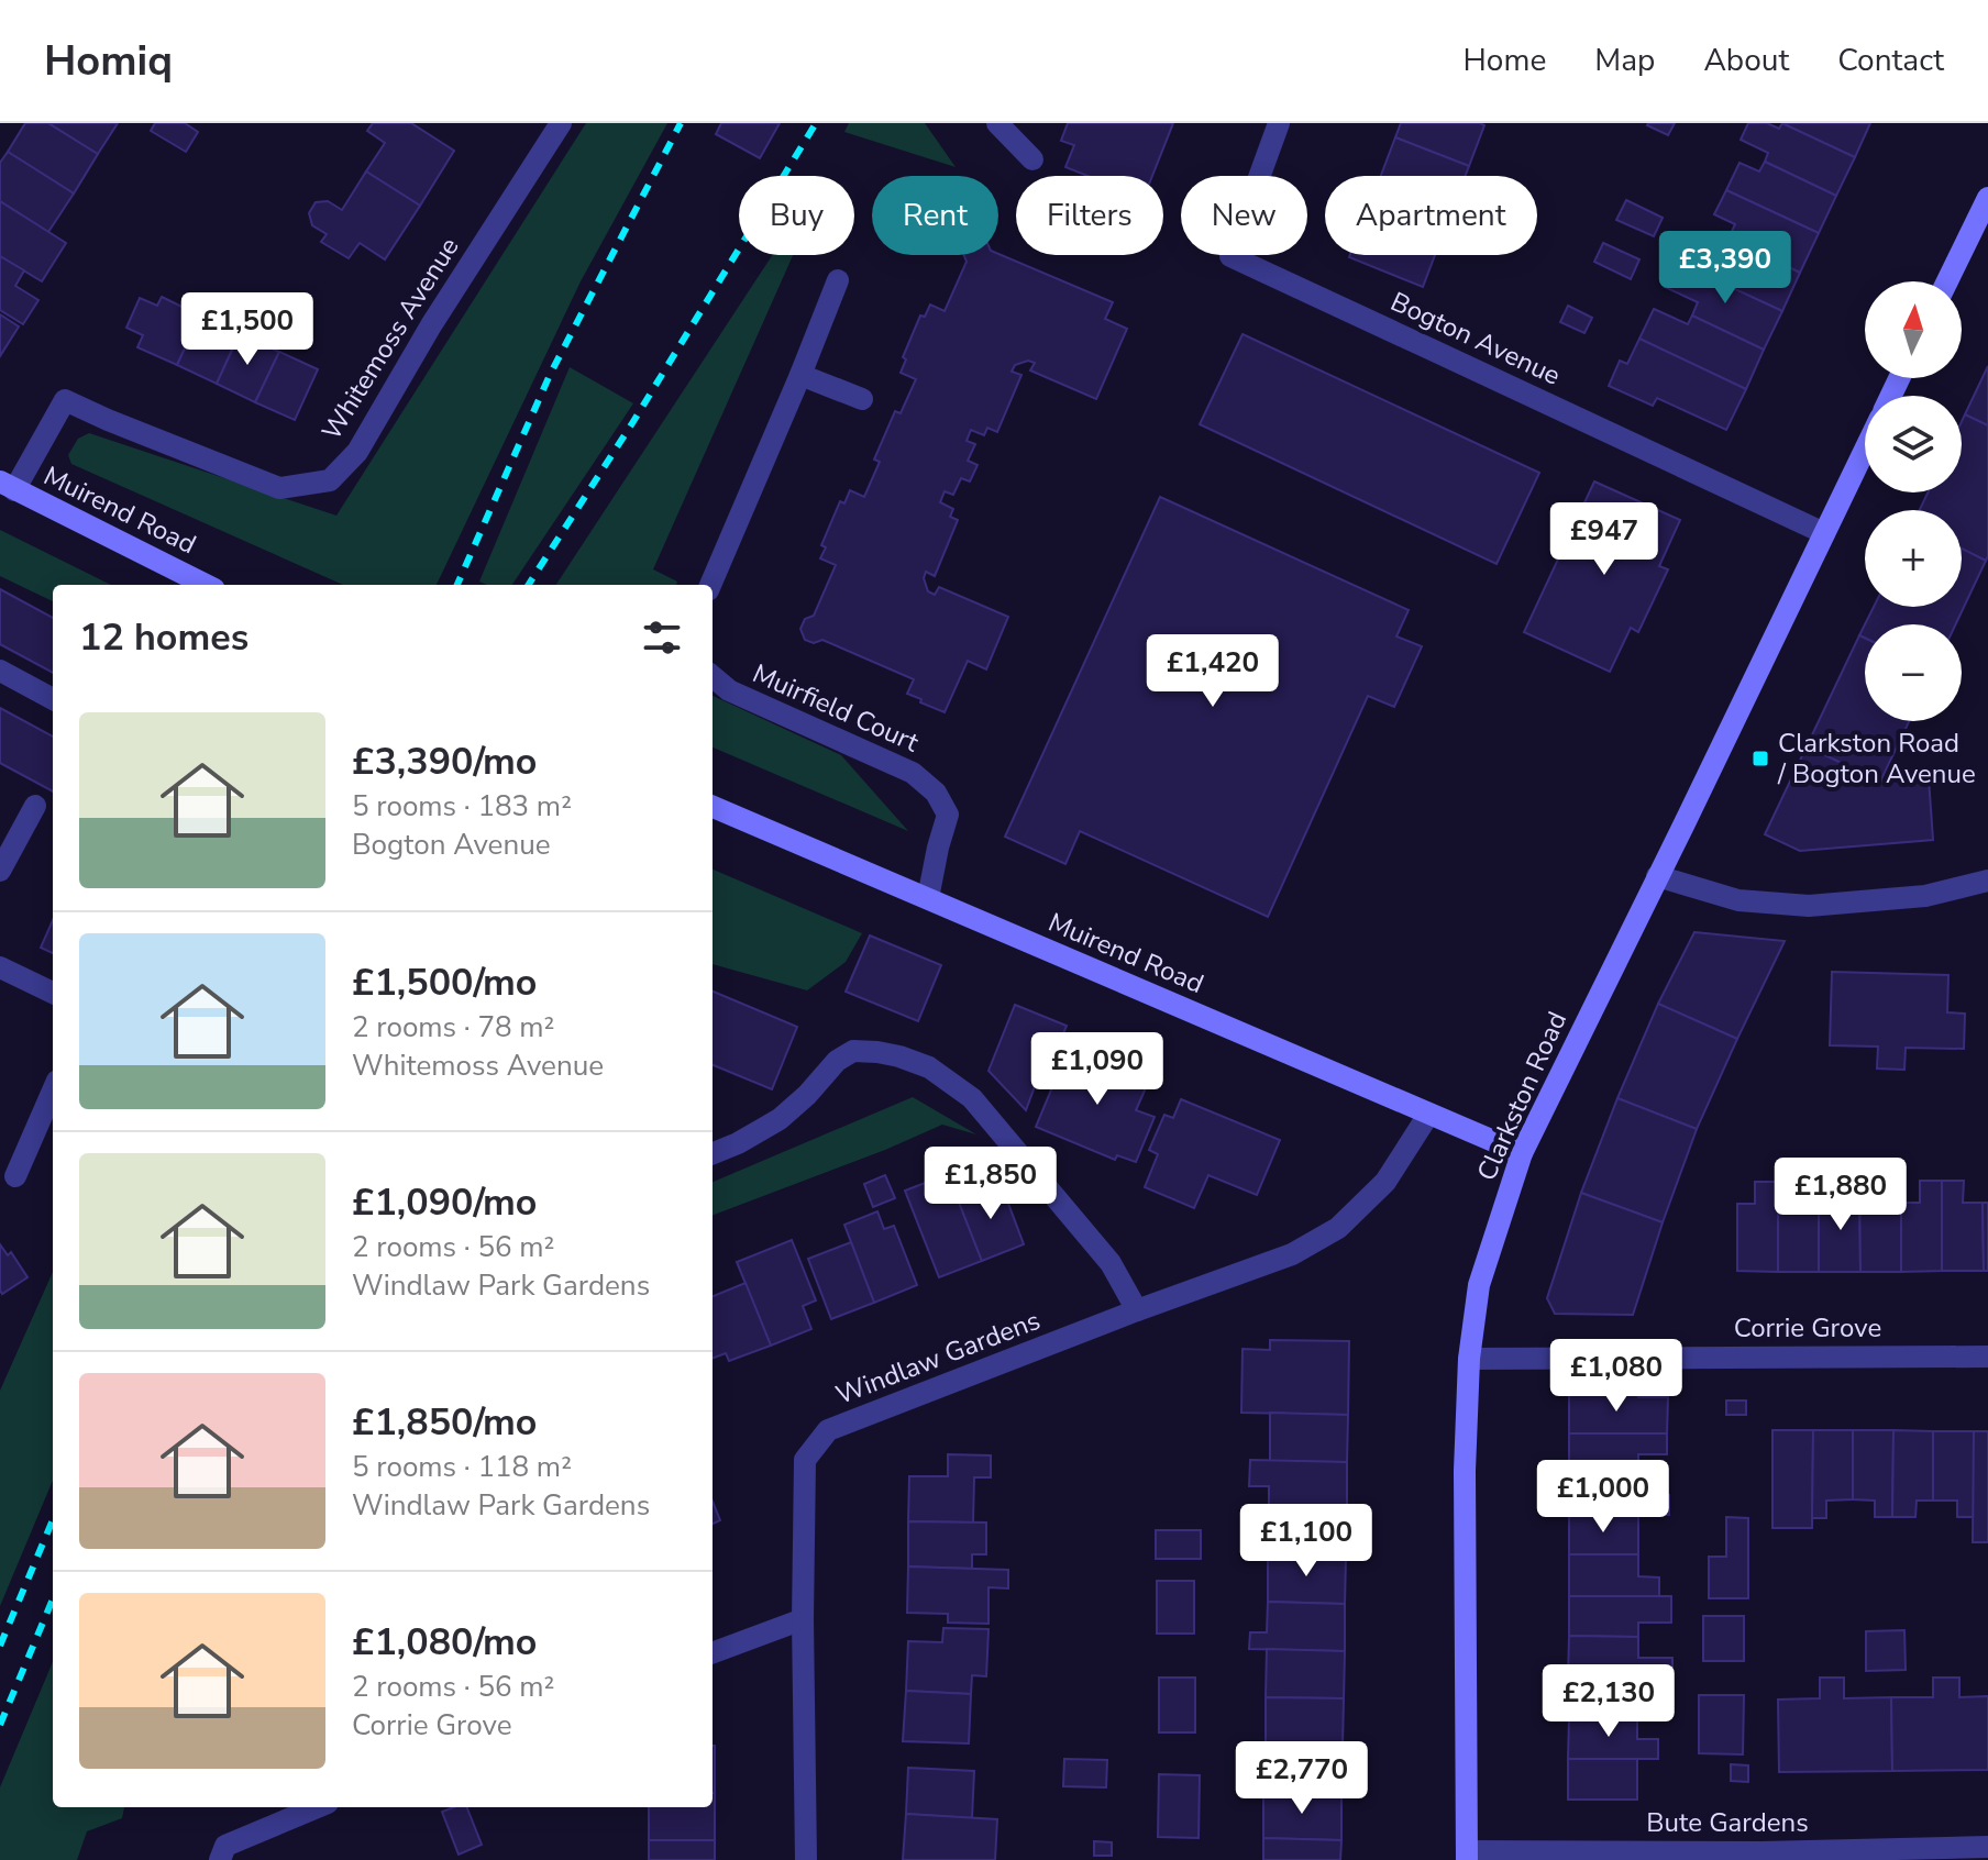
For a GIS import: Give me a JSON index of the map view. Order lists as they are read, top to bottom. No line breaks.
{"streets":{"main road":["Muirend Road","Clarkston Road"],"street":["Whitemoss Avenue","Bogton Avenue","Muirfield Court","Corrie Grove","Windlaw Gardens","Bute Gardens"]},"crossings":[["Whitemoss Avenue","Muirend Road"],["Bogton Avenue","Clarkston Road"],["Muirend Road","Muirfield Court"],["Muirend Road","Clarkston Road"],["Muirend Road","Windlaw Gardens"],["Clarkston Road","Corrie Grove"],["Clarkston Road","Bute Gardens"]],"places":{"transit":["Clarkston Road / Bogton Avenue"]},"north":"top","page":{"header":"Homiq","nav":["Home","Map","About","Contact"],"chip":["Buy","Rent","Filters","New","Apartment"],"price":["£3,390","£1,500","£947","£1,420","£1,090","£1,850","£1,880","£1,080","£1,000","£1,100","£2,130","£2,770"],"map_buttons":["+","−"],"heading":"12 homes","list":[{"name":"£3,390/mo","note":"5 rooms · 183 m² · Bogton Avenue"},{"name":"£1,500/mo","note":"2 rooms · 78 m² · Whitemoss Avenue"},{"name":"£1,090/mo","note":"2 rooms · 56 m² · Windlaw Park Gardens"},{"name":"£1,850/mo","note":"5 rooms · 118 m² · Windlaw Park Gardens"},{"name":"£1,080/mo","note":"2 rooms · 56 m² · Corrie Grove"}]}}
